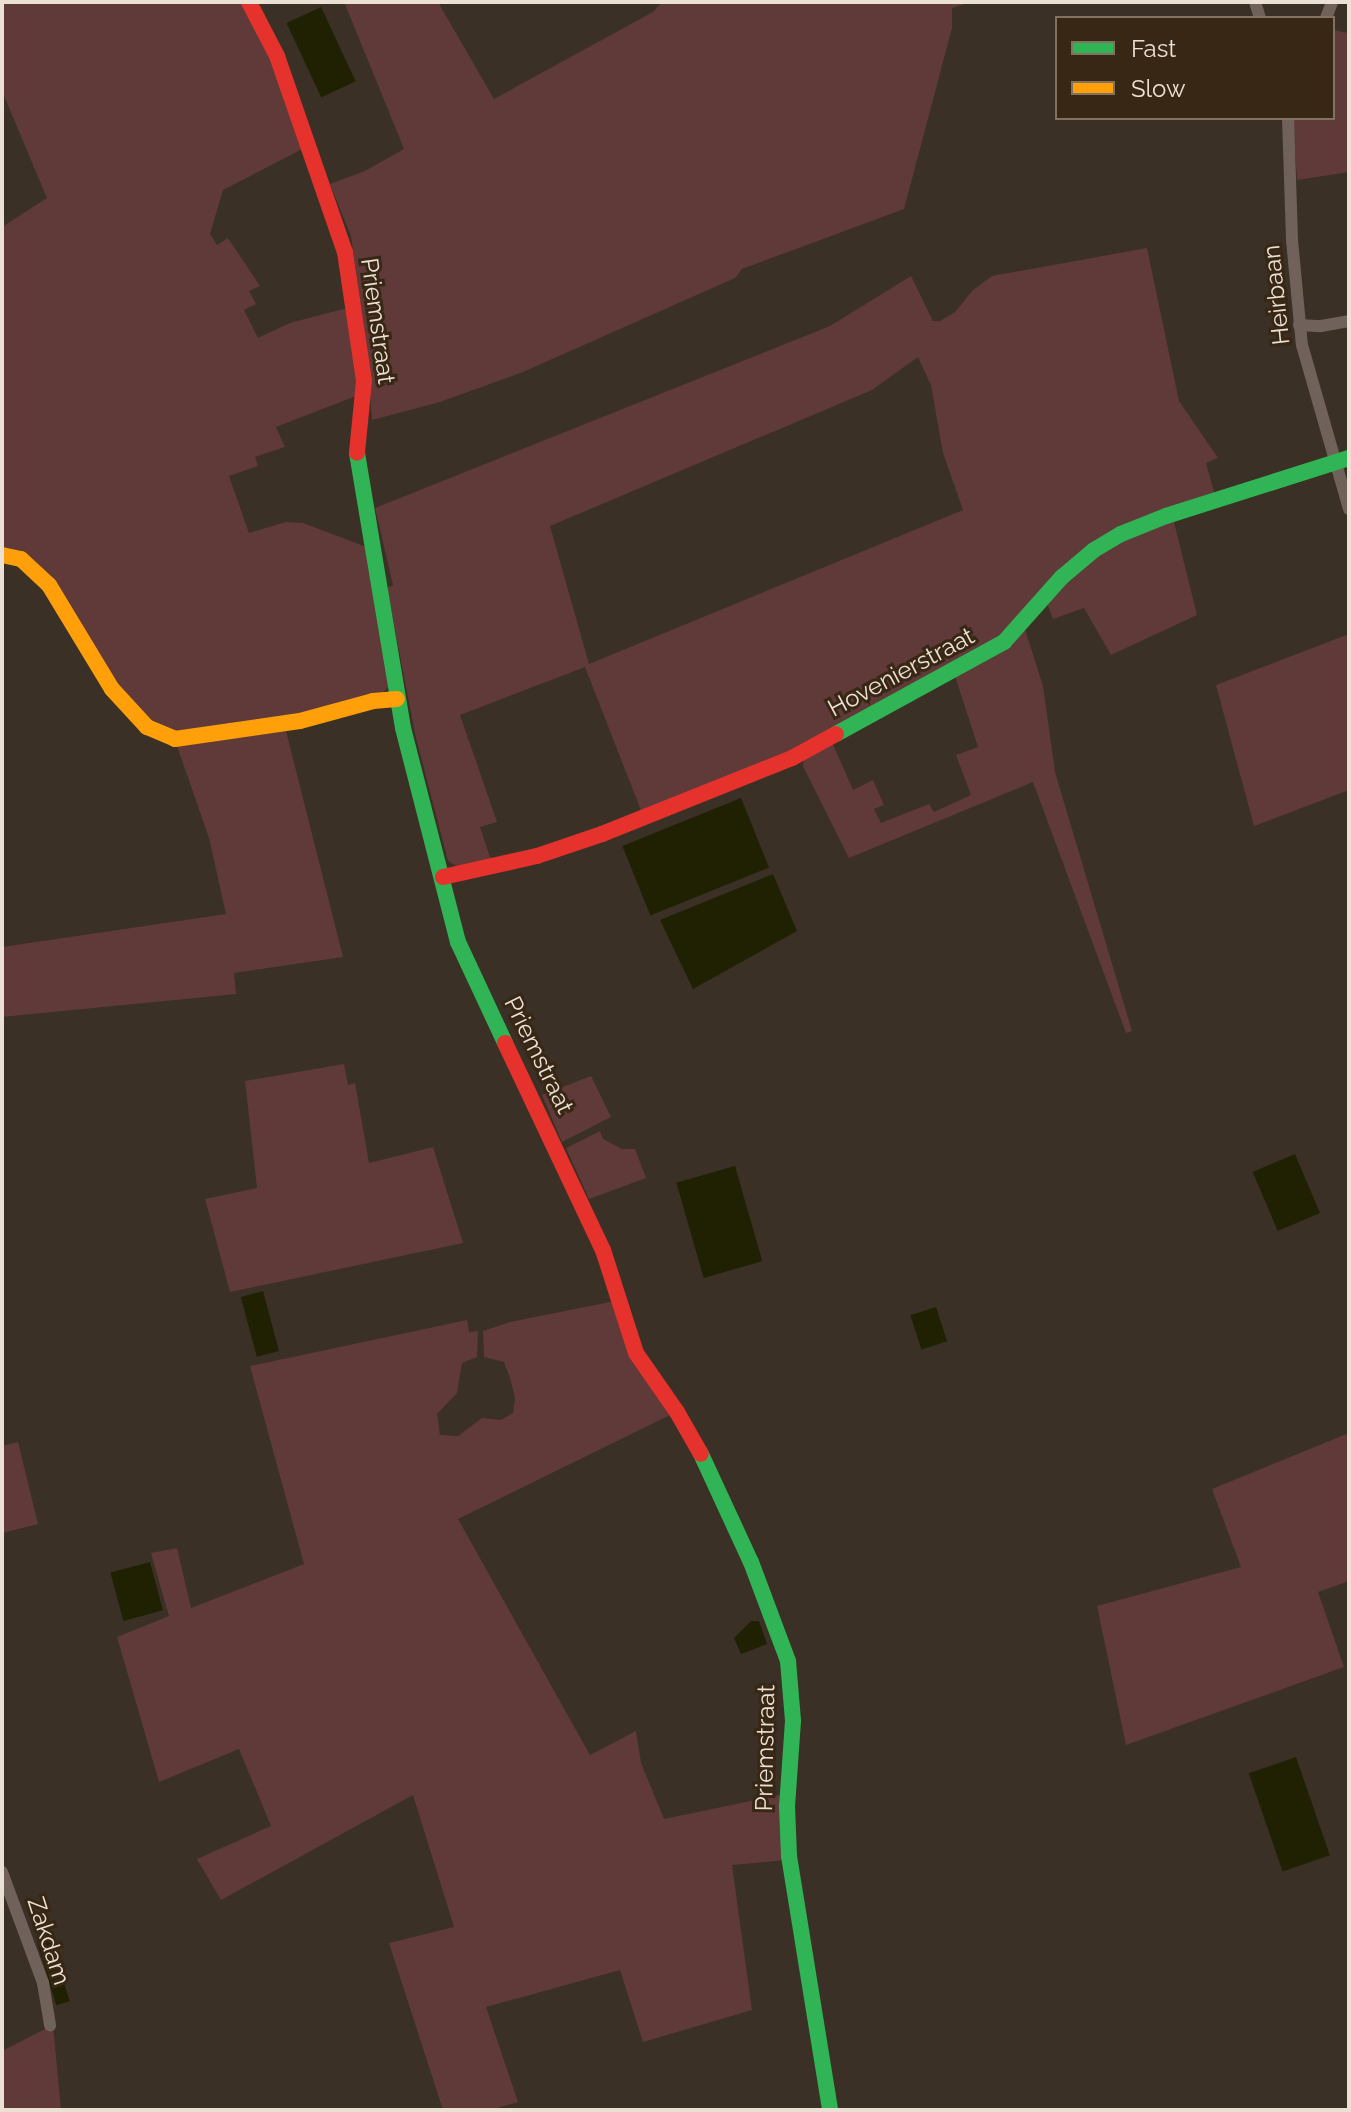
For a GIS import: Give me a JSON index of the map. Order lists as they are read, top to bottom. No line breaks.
{"streets":{"street":["Heirbaan","Priemstraat","Hovenierstraat","Zakdam"]},"crossings":[["Heirbaan","Hovenierstraat"],["Priemstraat","Hovenierstraat"]],"legend":["Fast","Slow"]}
